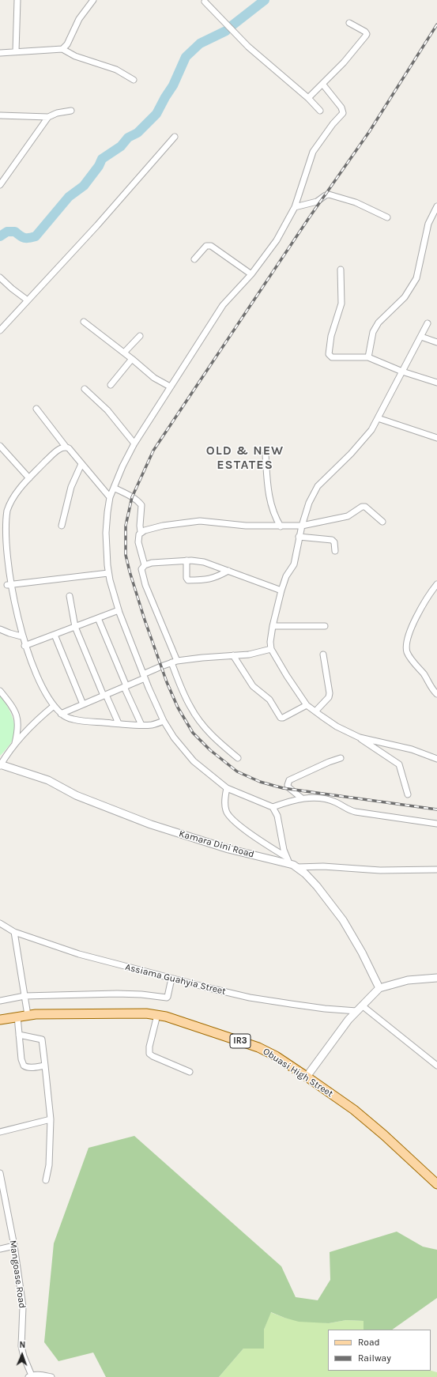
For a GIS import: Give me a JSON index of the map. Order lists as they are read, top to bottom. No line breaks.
{"streets":{"main road":["IR3","Obuasi High Street"],"street":["Kamara Dini Road","Assiama Guahyia Street","Mangoase Road"]},"districts":["OLD & NEW ESTATES"],"legend":["Road","Railway"],"north":"top"}
